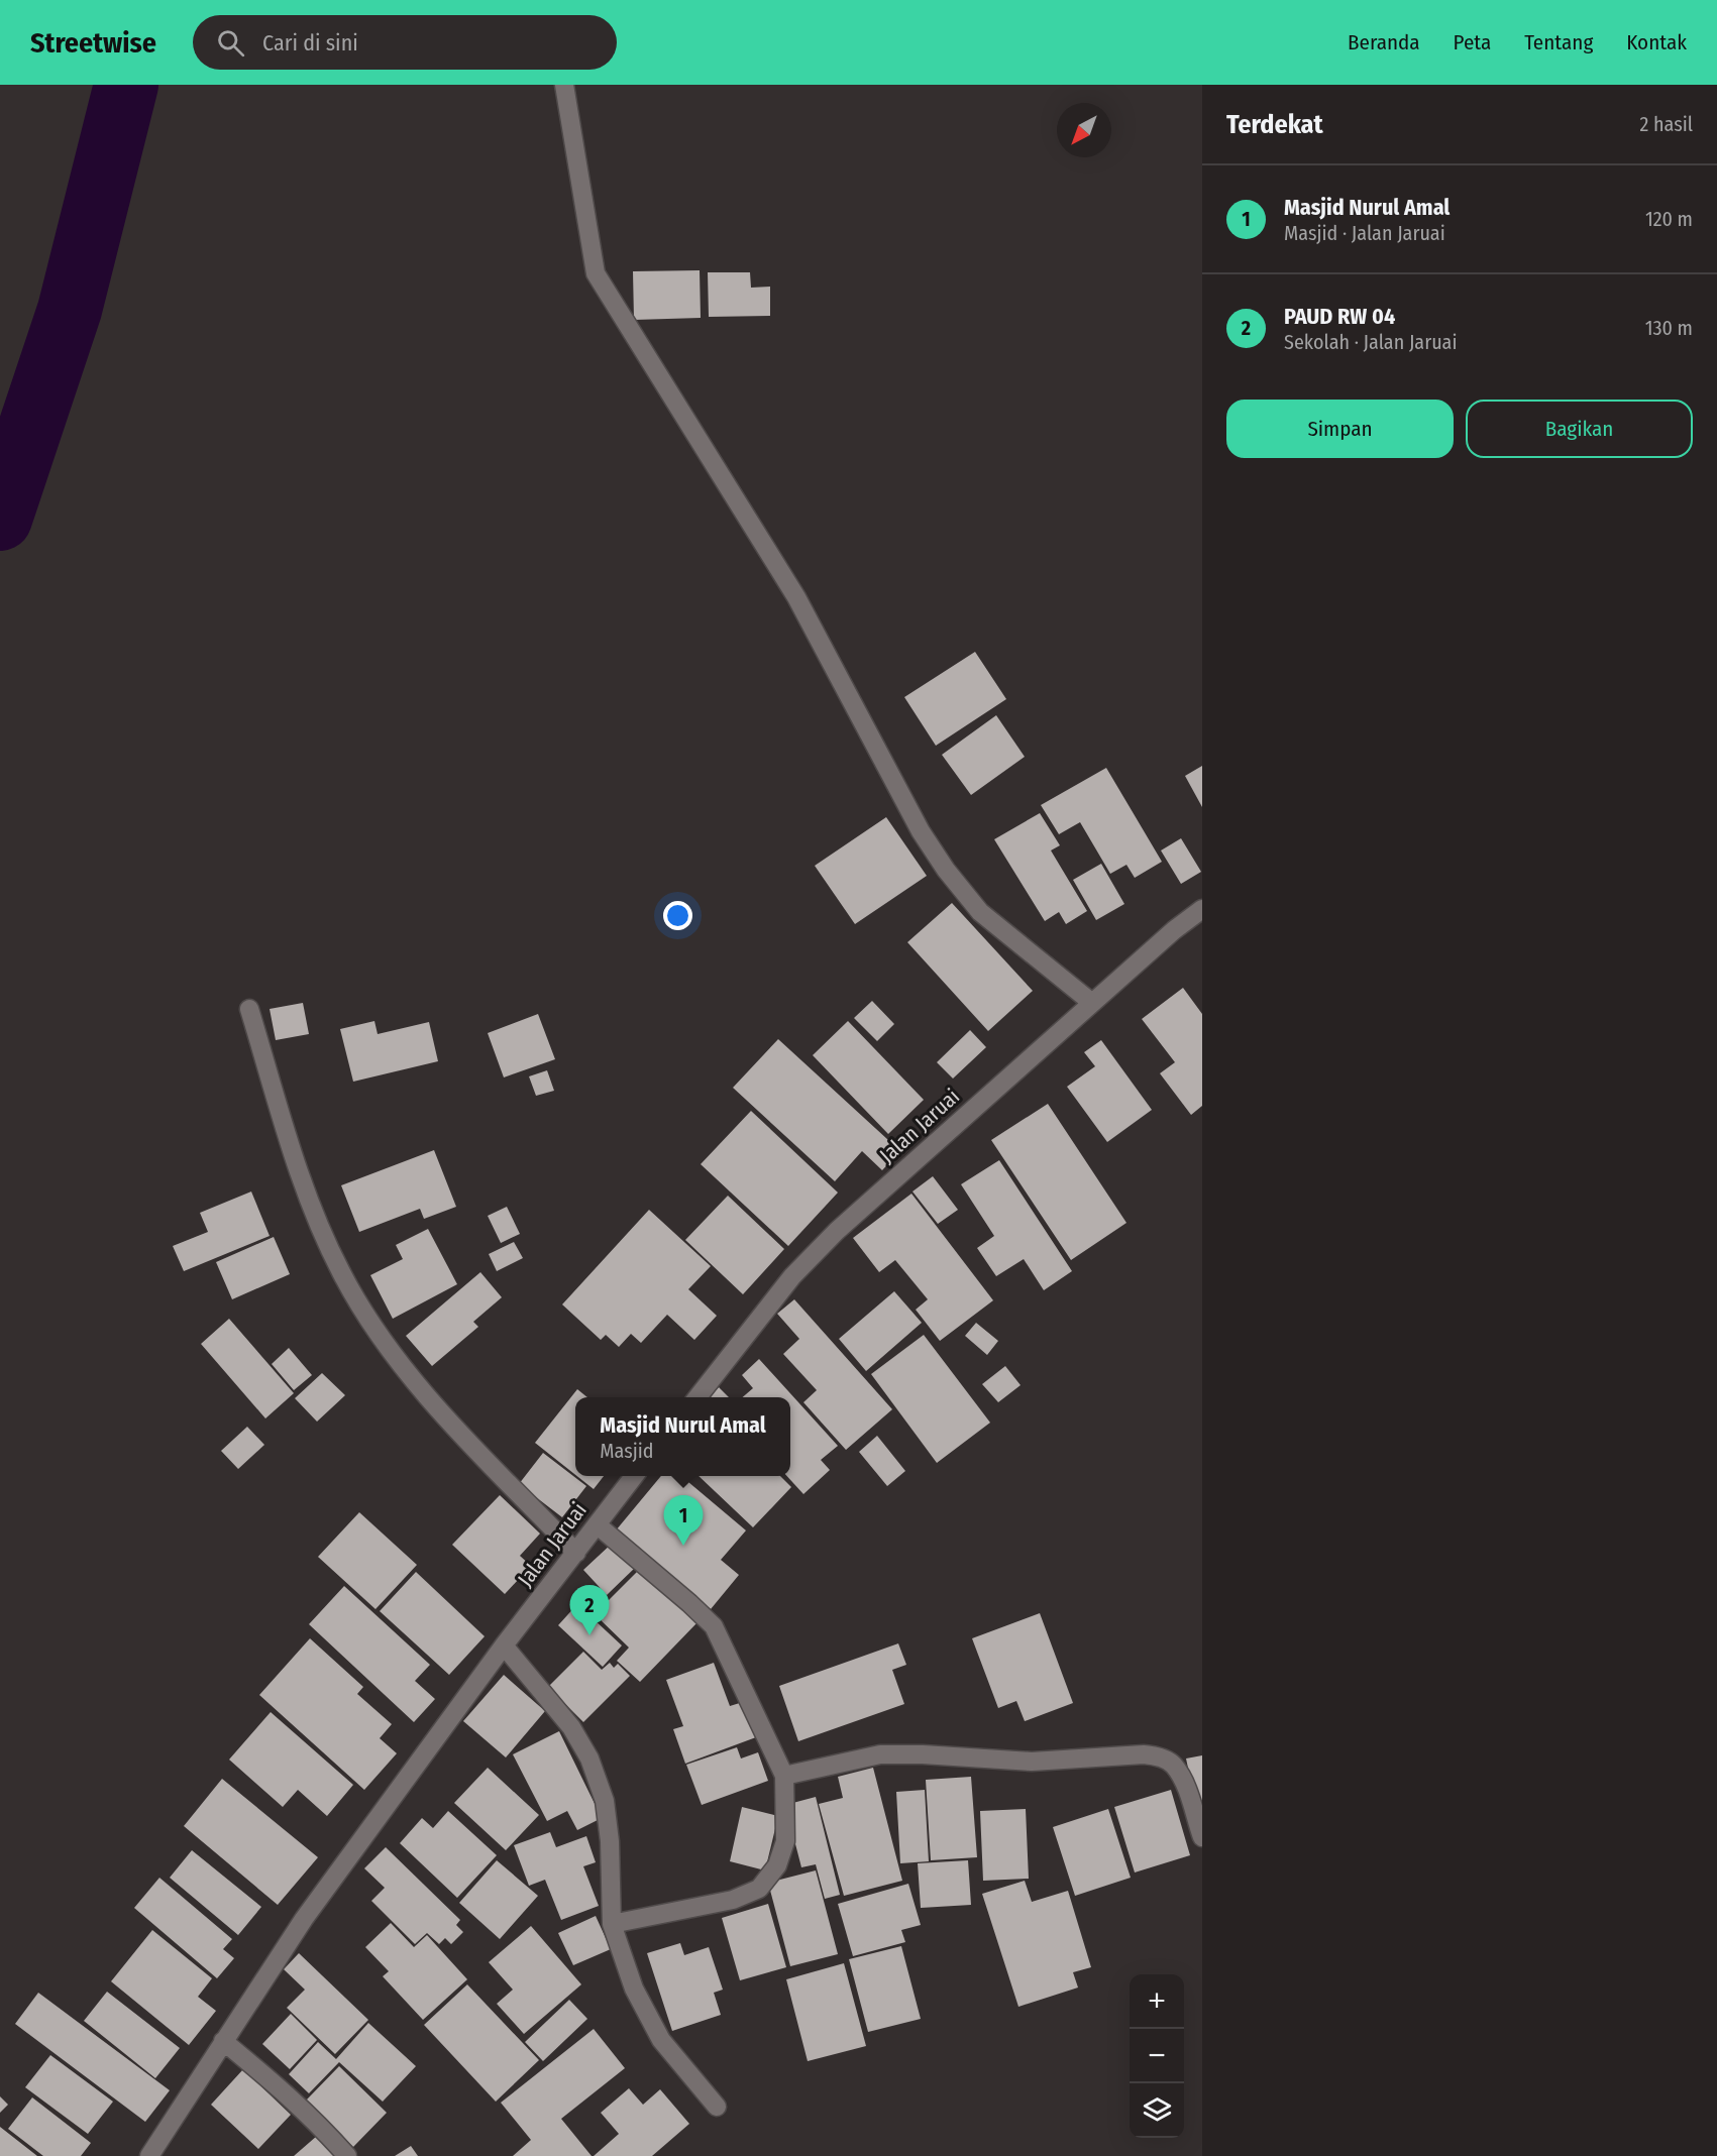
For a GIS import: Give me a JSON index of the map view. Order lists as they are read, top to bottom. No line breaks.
{"streets":{"street":["Jalan Jaruai"]},"north":"bottom left","page":{"header":"Streetwise","search":"Cari di sini","nav":["Beranda","Peta","Tentang","Kontak"],"heading":["Terdekat","2 hasil"],"list":[{"mark":"1","name":"Masjid Nurul Amal","note":"Masjid · Jalan Jaruai","value":"120 m"},{"mark":"2","name":"PAUD RW 04","note":"Sekolah · Jalan Jaruai","value":"130 m"}],"buttons":["Simpan","Bagikan"],"popup":["Masjid Nurul Amal","Masjid"],"pins":["1","2"],"map_buttons":["+","−"]}}
